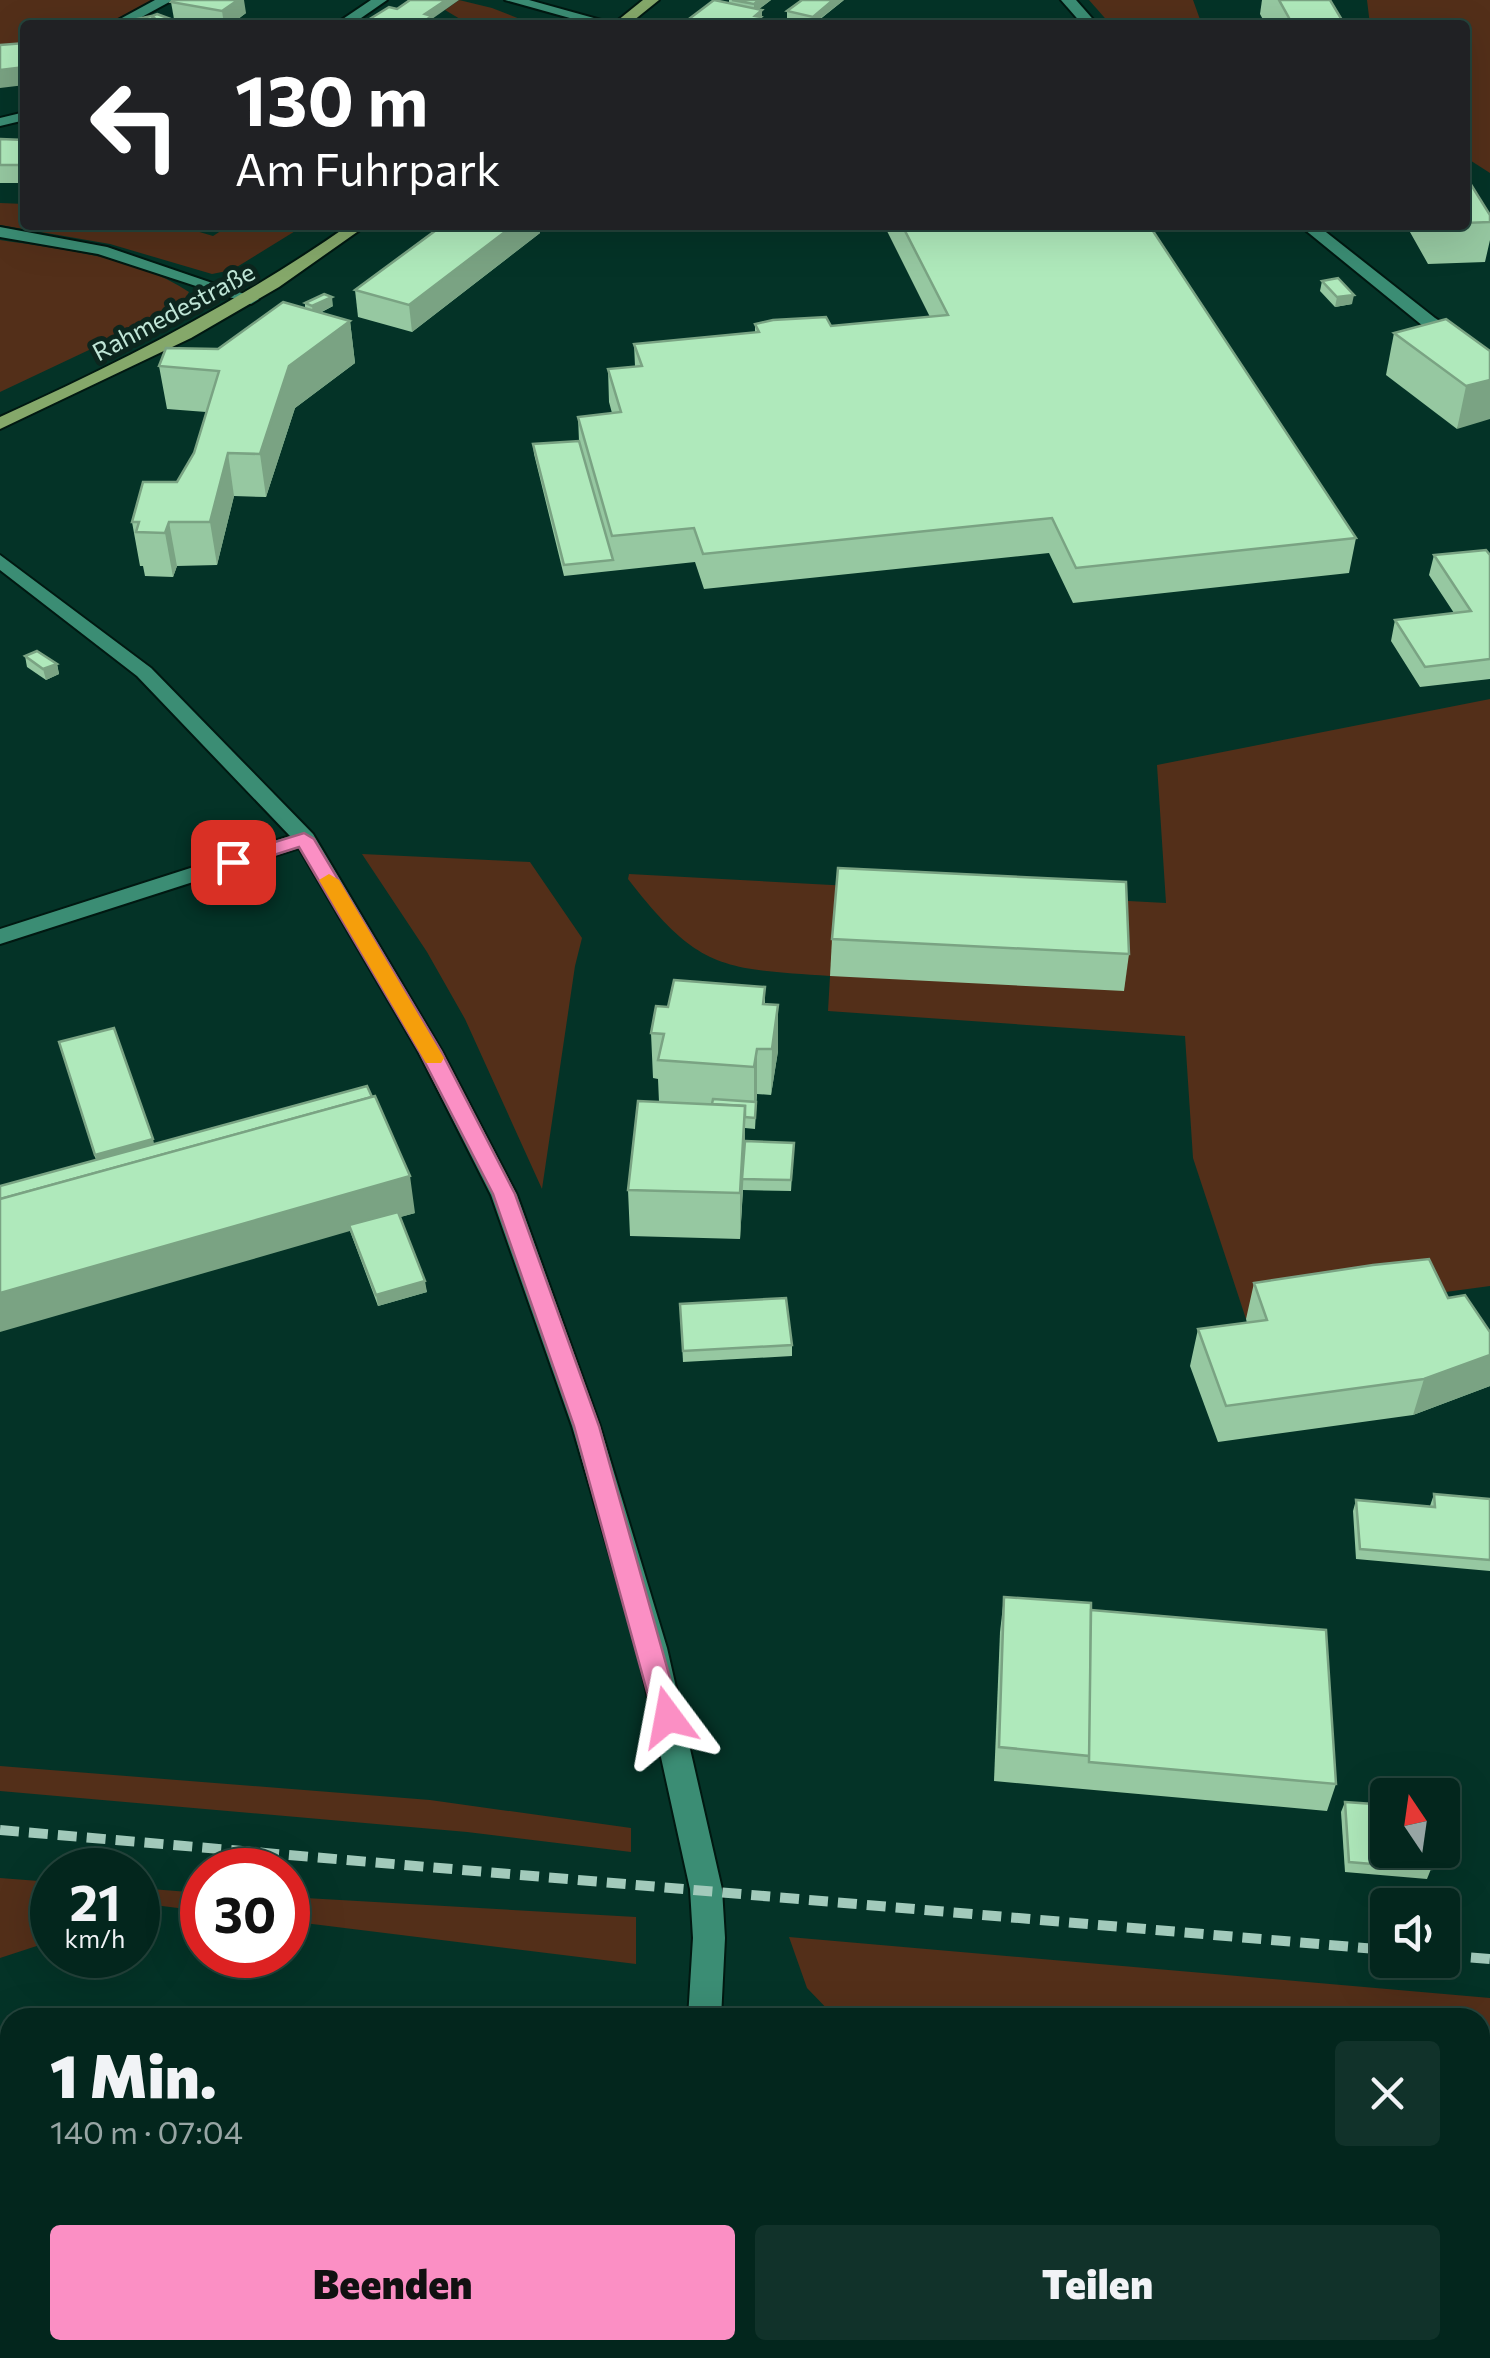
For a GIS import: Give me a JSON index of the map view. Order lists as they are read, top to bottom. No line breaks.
{"streets":{"main road":["Rahmedestraße"]},"north":"top","page":{"turn":["130 m","Am Fuhrpark"],"speed":"21 km/h","limit":"30","heading":["1 Min.","140 m · 07:04"],"buttons":["Beenden","Teilen"]}}
